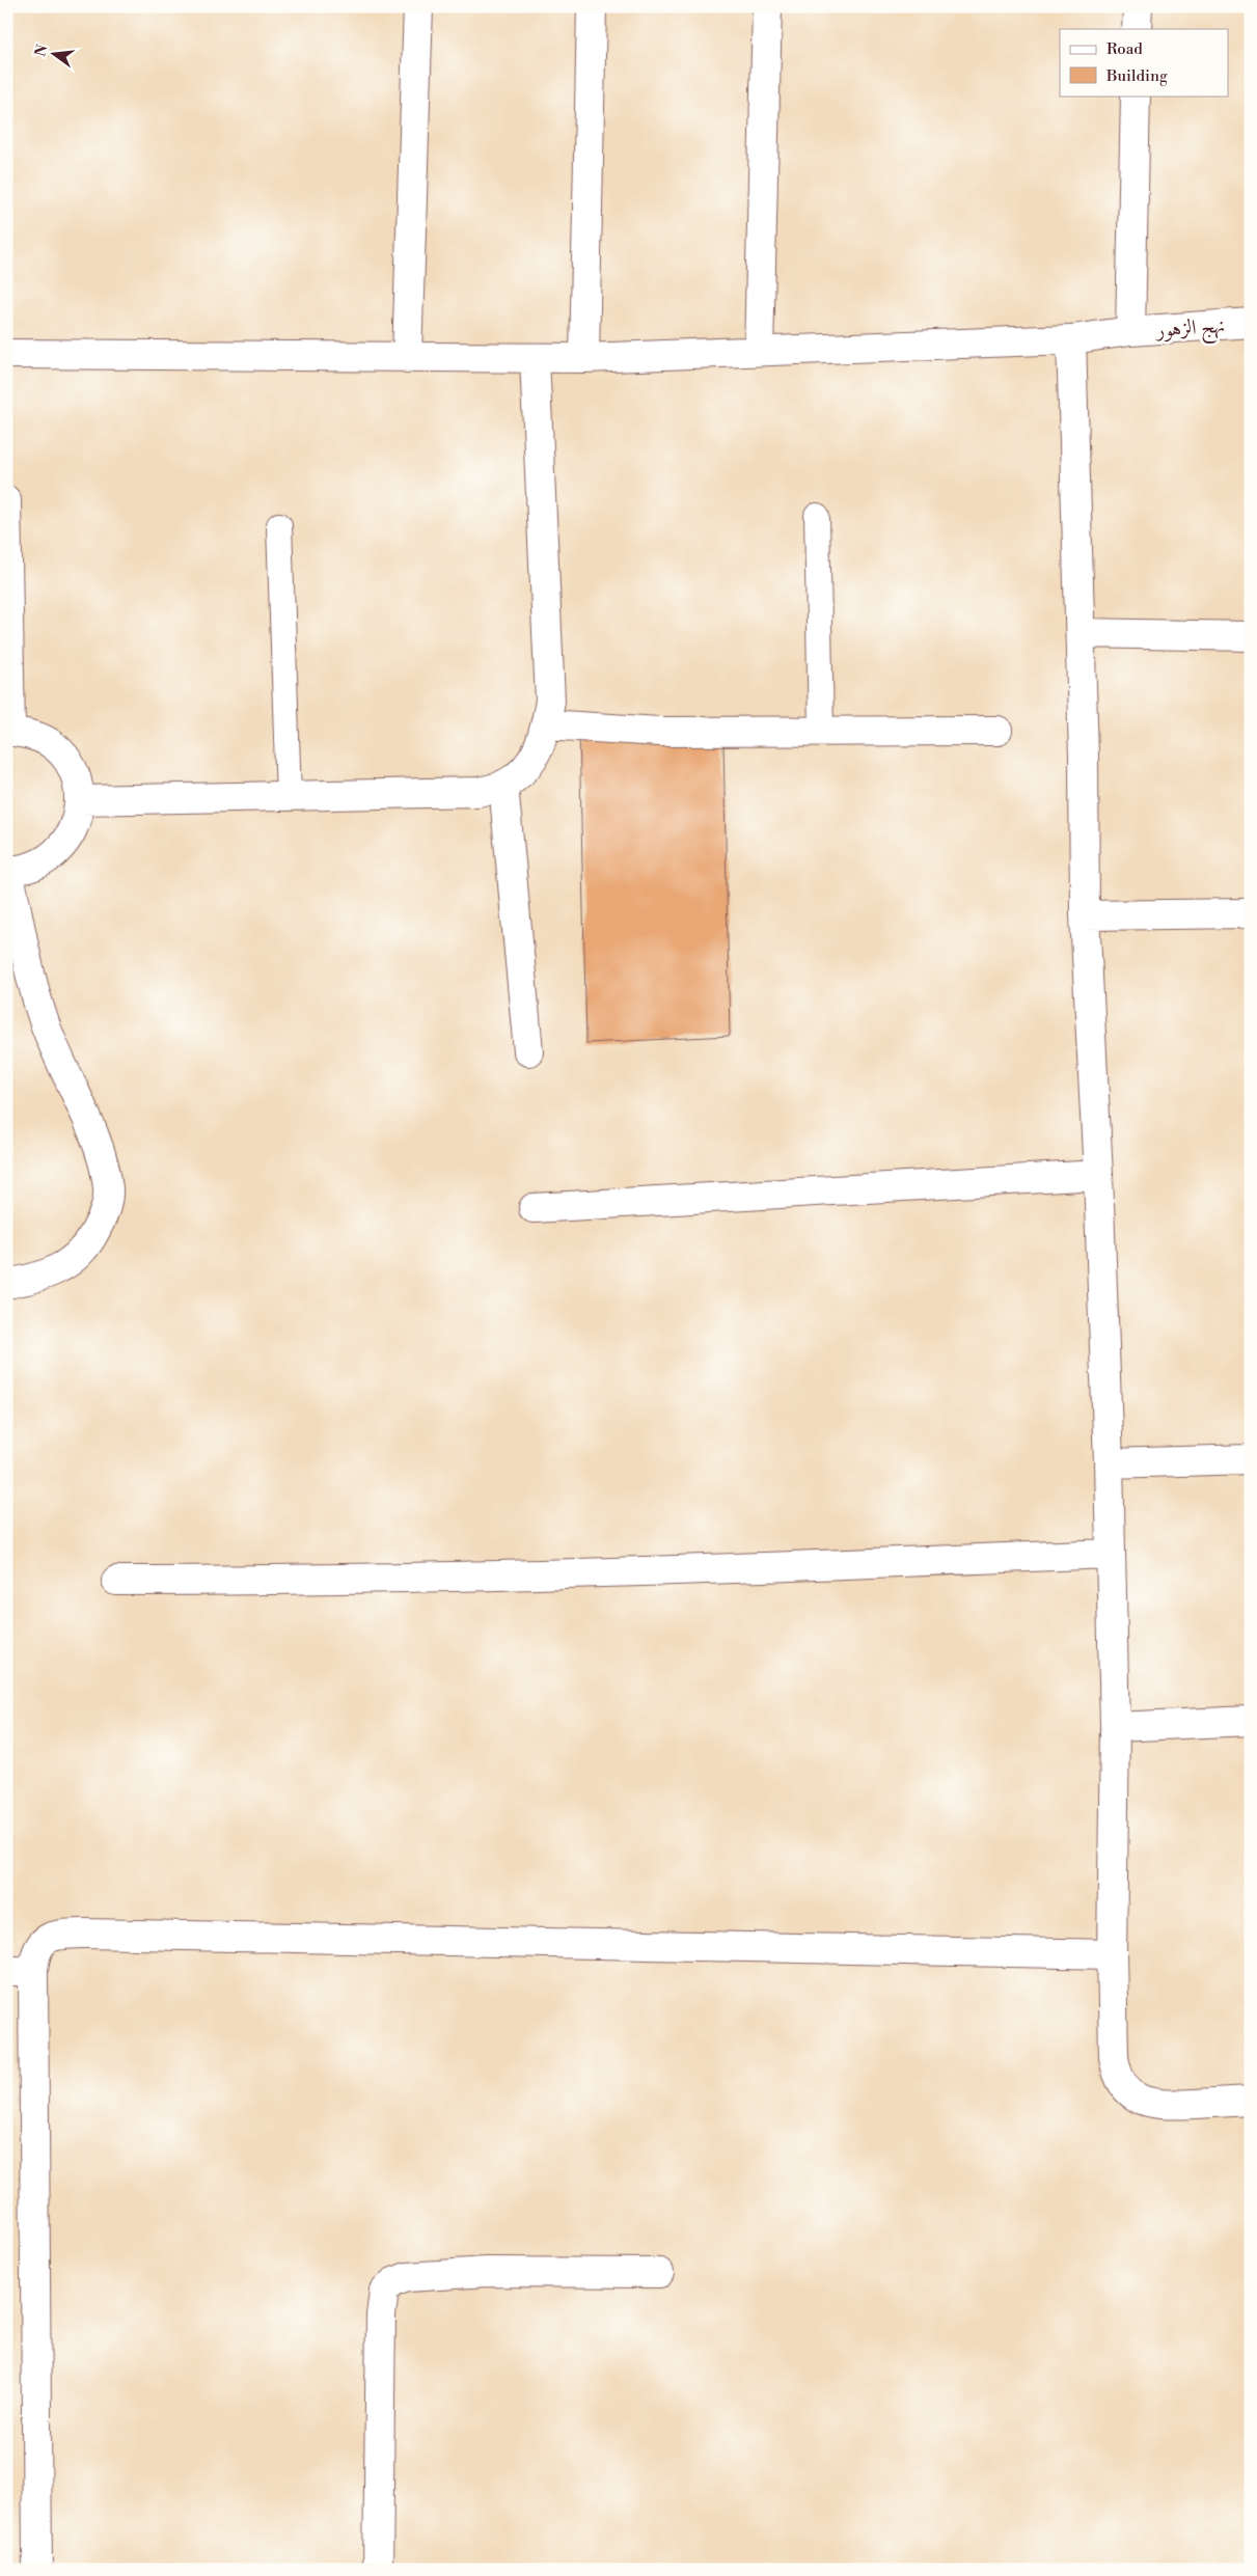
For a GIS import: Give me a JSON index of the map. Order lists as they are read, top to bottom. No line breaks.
{"streets":{"street":["نهج الزهور"]},"legend":["Road","Building"],"north":"left"}
